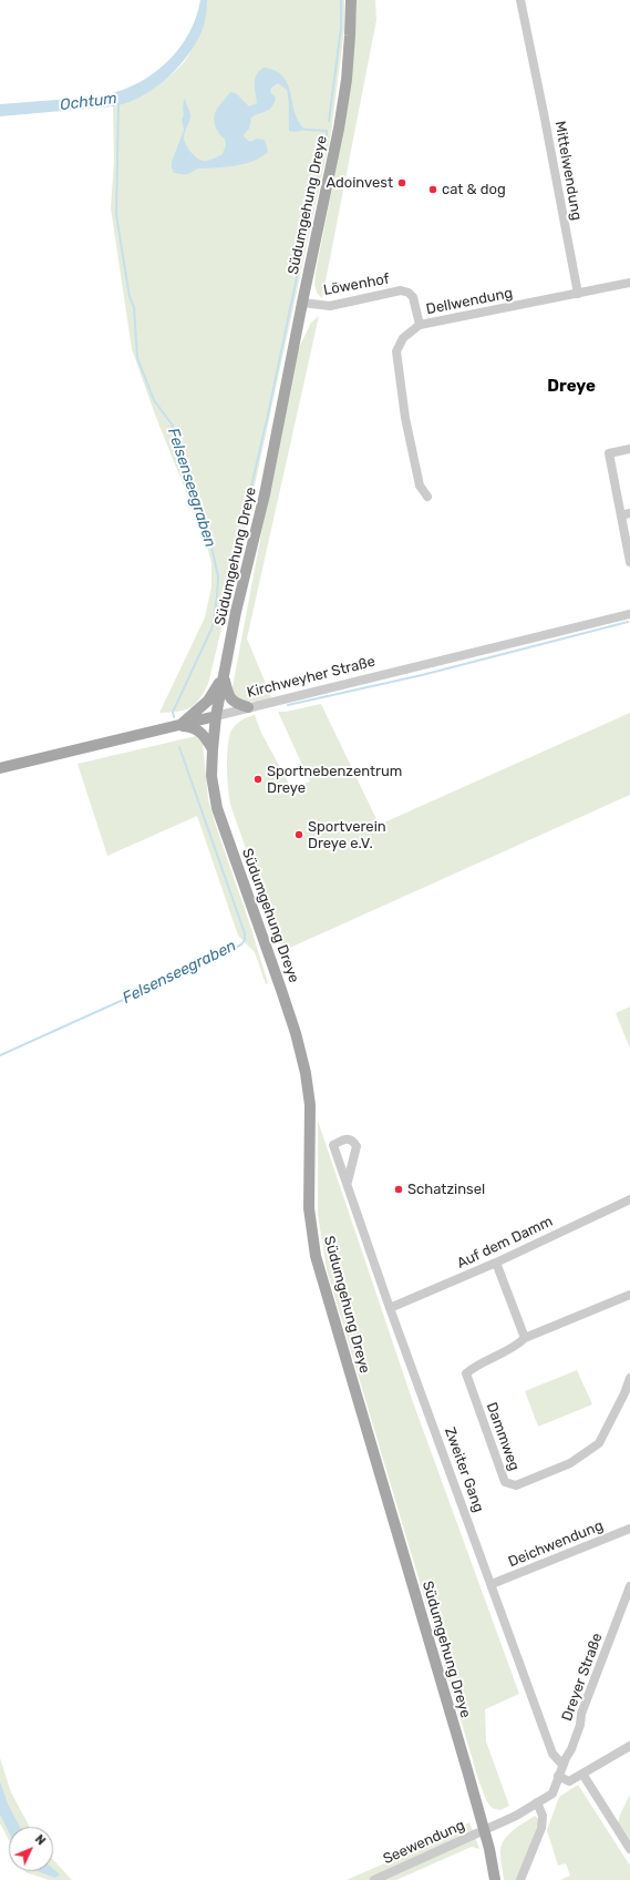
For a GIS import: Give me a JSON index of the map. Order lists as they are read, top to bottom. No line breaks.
{"streets":{"main road":["Südumgehung Dreye","Kirchweyher Straße"],"street":["Mittelwendung","Löwenhof","Dellwendung","Auf dem Damm","Dammweg","Zweiter Gang","Deichwendung","Dreyer Straße","Seewendung"]},"crossings":[["Mittelwendung","Dellwendung"],["Südumgehung Dreye","Löwenhof"],["Südumgehung Dreye","Kirchweyher Straße"],["Südumgehung Dreye","Seewendung"],["Löwenhof","Dellwendung"],["Auf dem Damm","Zweiter Gang"],["Zweiter Gang","Deichwendung"],["Zweiter Gang","Dreyer Straße"],["Dreyer Straße","Seewendung"]],"districts":["Dreye"],"water":["Ochtum","Felsenseegraben"],"places":["Adoinvest","cat & dog","Sportnebenzentrum Dreye","Sportverein Dreye e.V.","Schatzinsel"],"north":"top right"}
